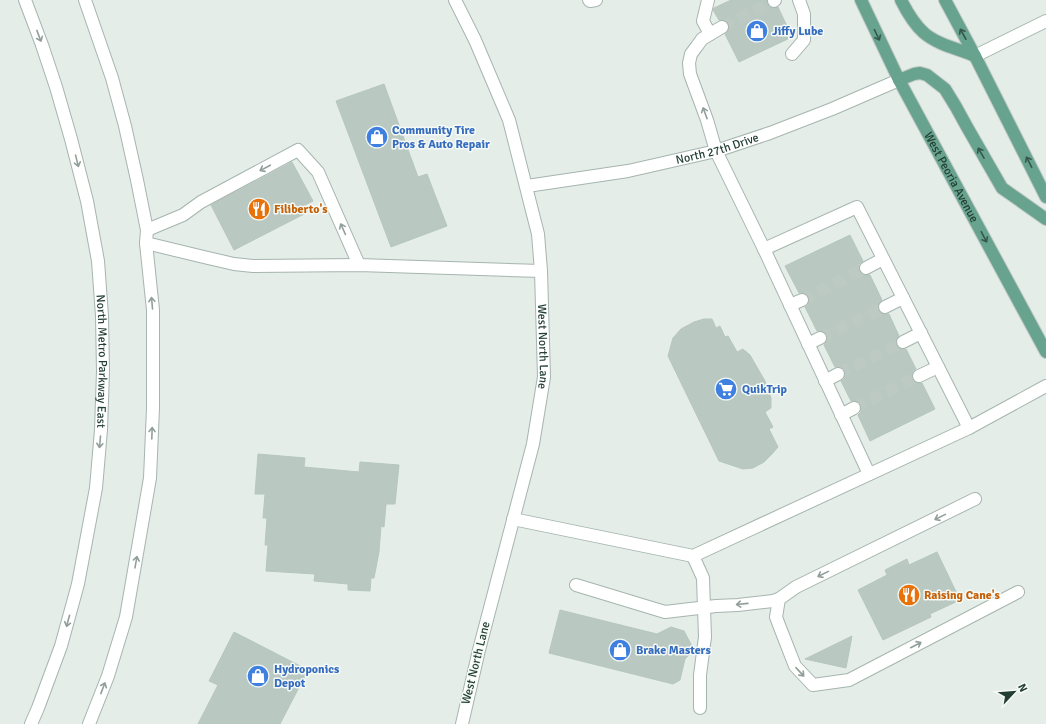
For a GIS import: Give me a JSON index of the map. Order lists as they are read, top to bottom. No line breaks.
{"streets":{"main road":["West Peoria Avenue"],"street":["North 27th Drive","West North Lane","North Metro Parkway East"]},"crossings":[["North 27th Drive","West Peoria Avenue"],["North 27th Drive","West North Lane"]],"places":{"shop":["Jiffy Lube","Community Tire Pros & Auto Repair","Brake Masters","Hydroponics Depot"],"restaurant":["Filiberto's","Raising Cane's"],"supermarket":["QuikTrip"]},"north":"top right"}
